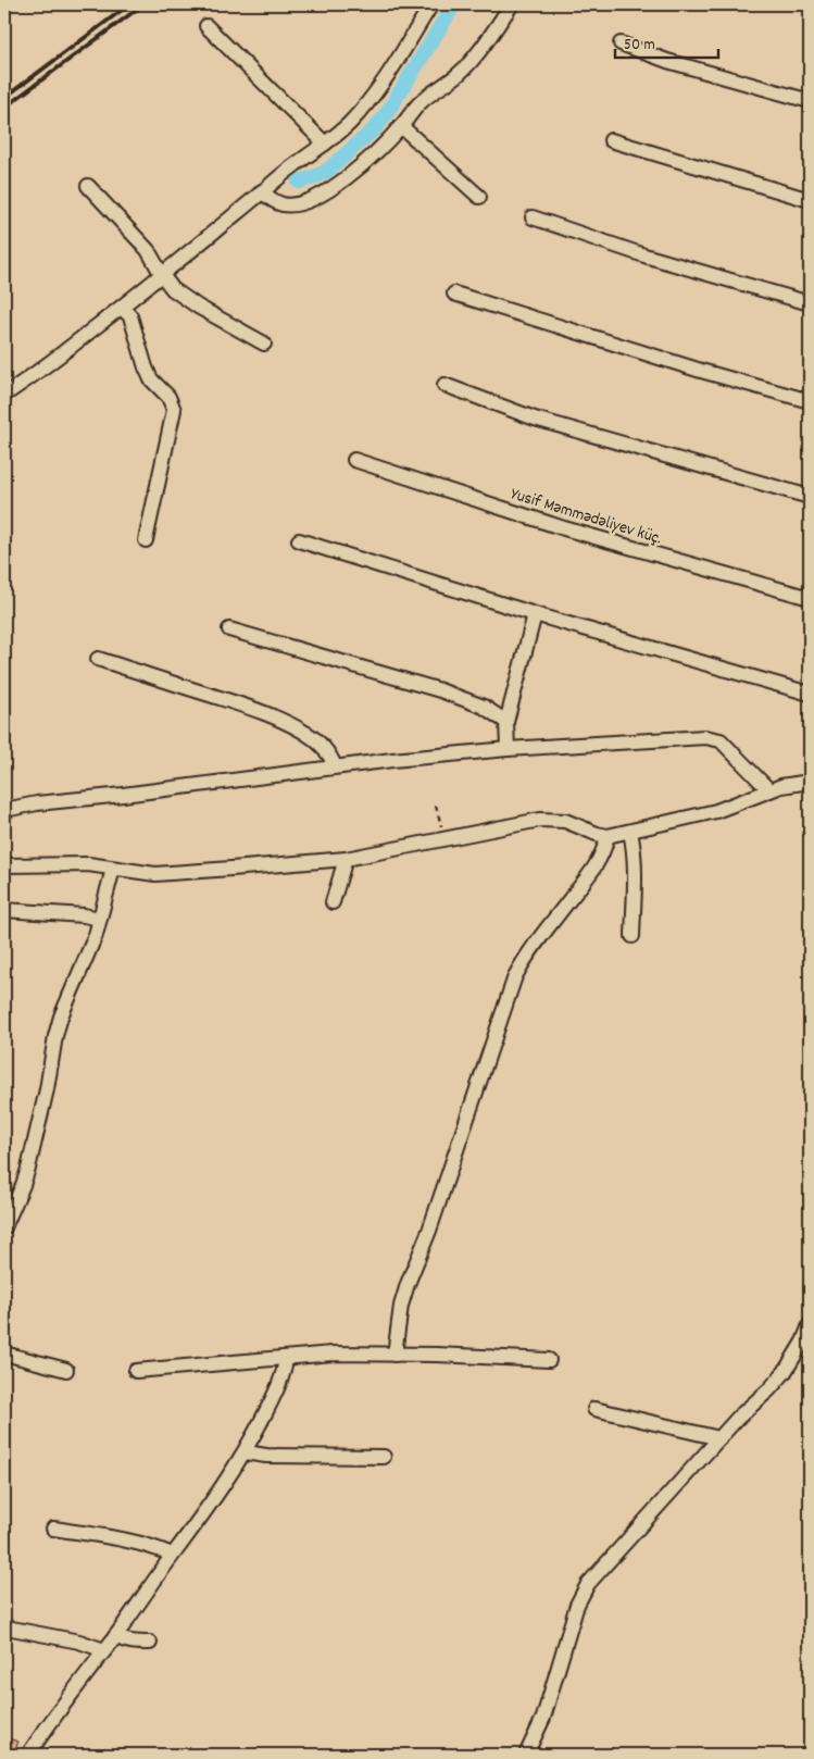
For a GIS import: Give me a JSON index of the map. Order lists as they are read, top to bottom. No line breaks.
{"streets":{"street":["Yusif Məmmədəliyev küç."]},"scale_bar":"50 m"}
